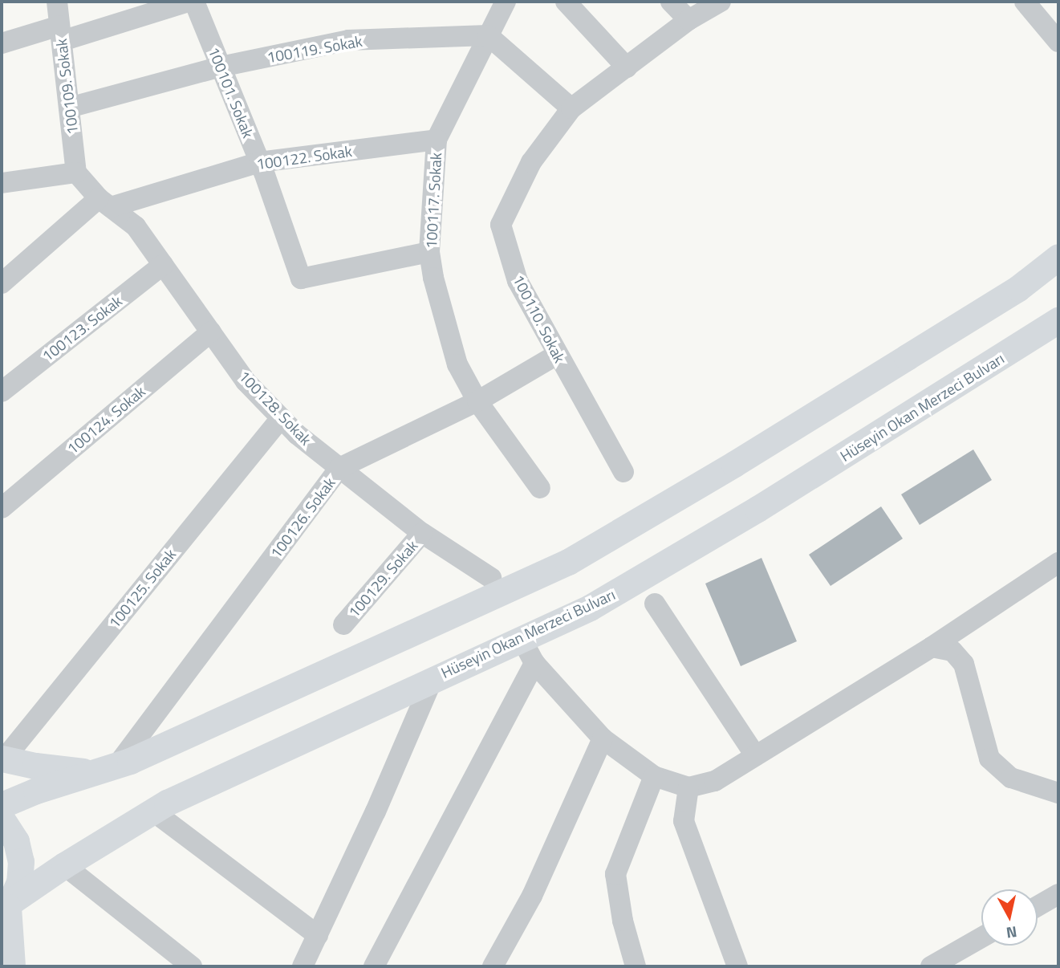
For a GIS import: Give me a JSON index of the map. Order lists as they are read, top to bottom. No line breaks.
{"streets":{"main road":["Hüseyin Okan Merzeci Bulvarı"],"street":["100119. Sokak","100109. Sokak","100101. Sokak","100122. Sokak","100117. Sokak","100110. Sokak","100123. Sokak","100128. Sokak","100124. Sokak","100126. Sokak","100129. Sokak","100125. Sokak"]},"crossings":[["100119. Sokak","100109. Sokak"],["100119. Sokak","100101. Sokak"],["100119. Sokak","100117. Sokak"],["100109. Sokak","100128. Sokak"],["100101. Sokak","100122. Sokak"],["100101. Sokak","100117. Sokak"],["100122. Sokak","100117. Sokak"],["100122. Sokak","100128. Sokak"],["100117. Sokak","100126. Sokak"],["100110. Sokak","100126. Sokak"],["100123. Sokak","100128. Sokak"],["100128. Sokak","100124. Sokak"],["100128. Sokak","100126. Sokak"],["100128. Sokak","100129. Sokak"],["100128. Sokak","100125. Sokak"]],"north":"bottom"}
